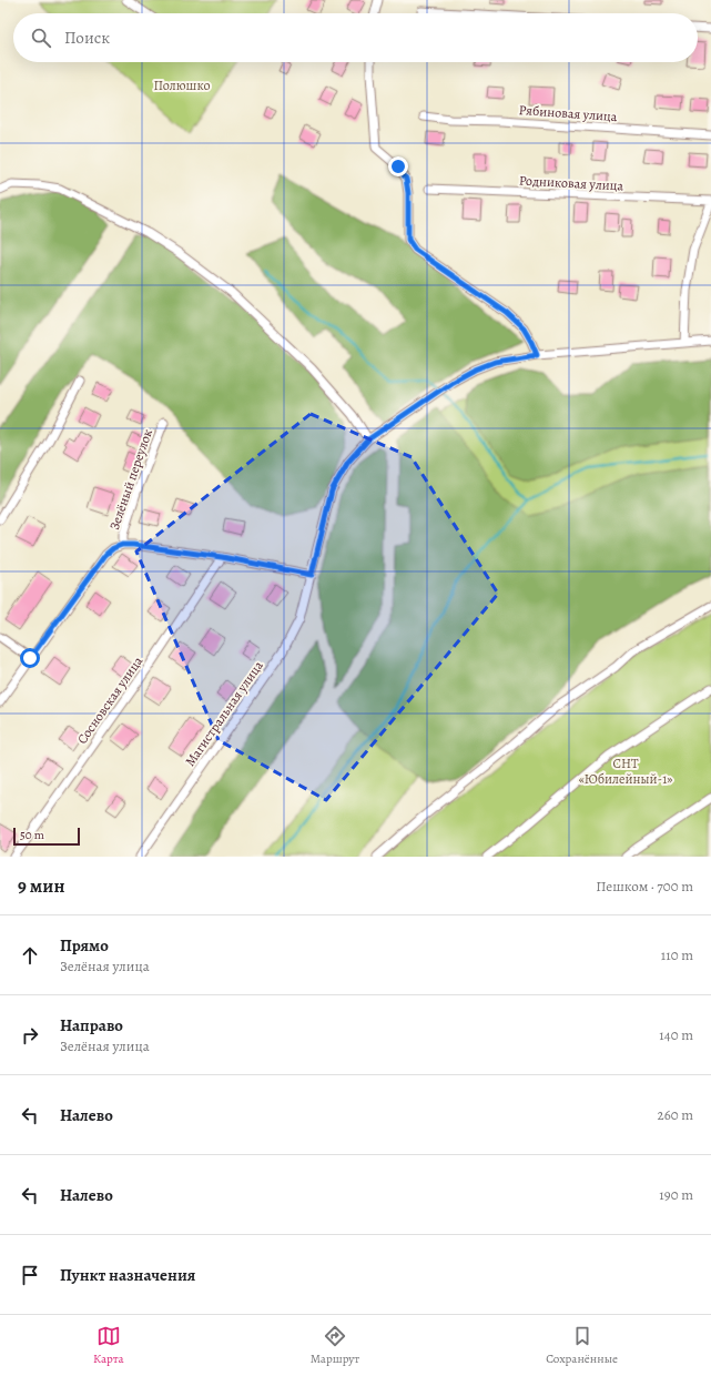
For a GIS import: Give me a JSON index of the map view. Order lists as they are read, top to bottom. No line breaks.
{"streets":{"street":["Рябиновая улица","Родниковая улица","Зелёный переулок","Сосновская улица","Магистральная улица"]},"parks":["Полюшко","СНТ «Юбилейный-1»"],"scale_bar":"50 m","page":{"search":"Поиск","scale":"50 m","heading":["9 мин","Пешком · 700 m"],"list":[["Прямо","Зелёная улица","110 m"],["Направо","Зелёная улица","140 m"],["Налево","260 m"],["Налево","190 m"],"Пункт назначения"],"nav":["Карта","Маршрут","Сохранённые"]}}
